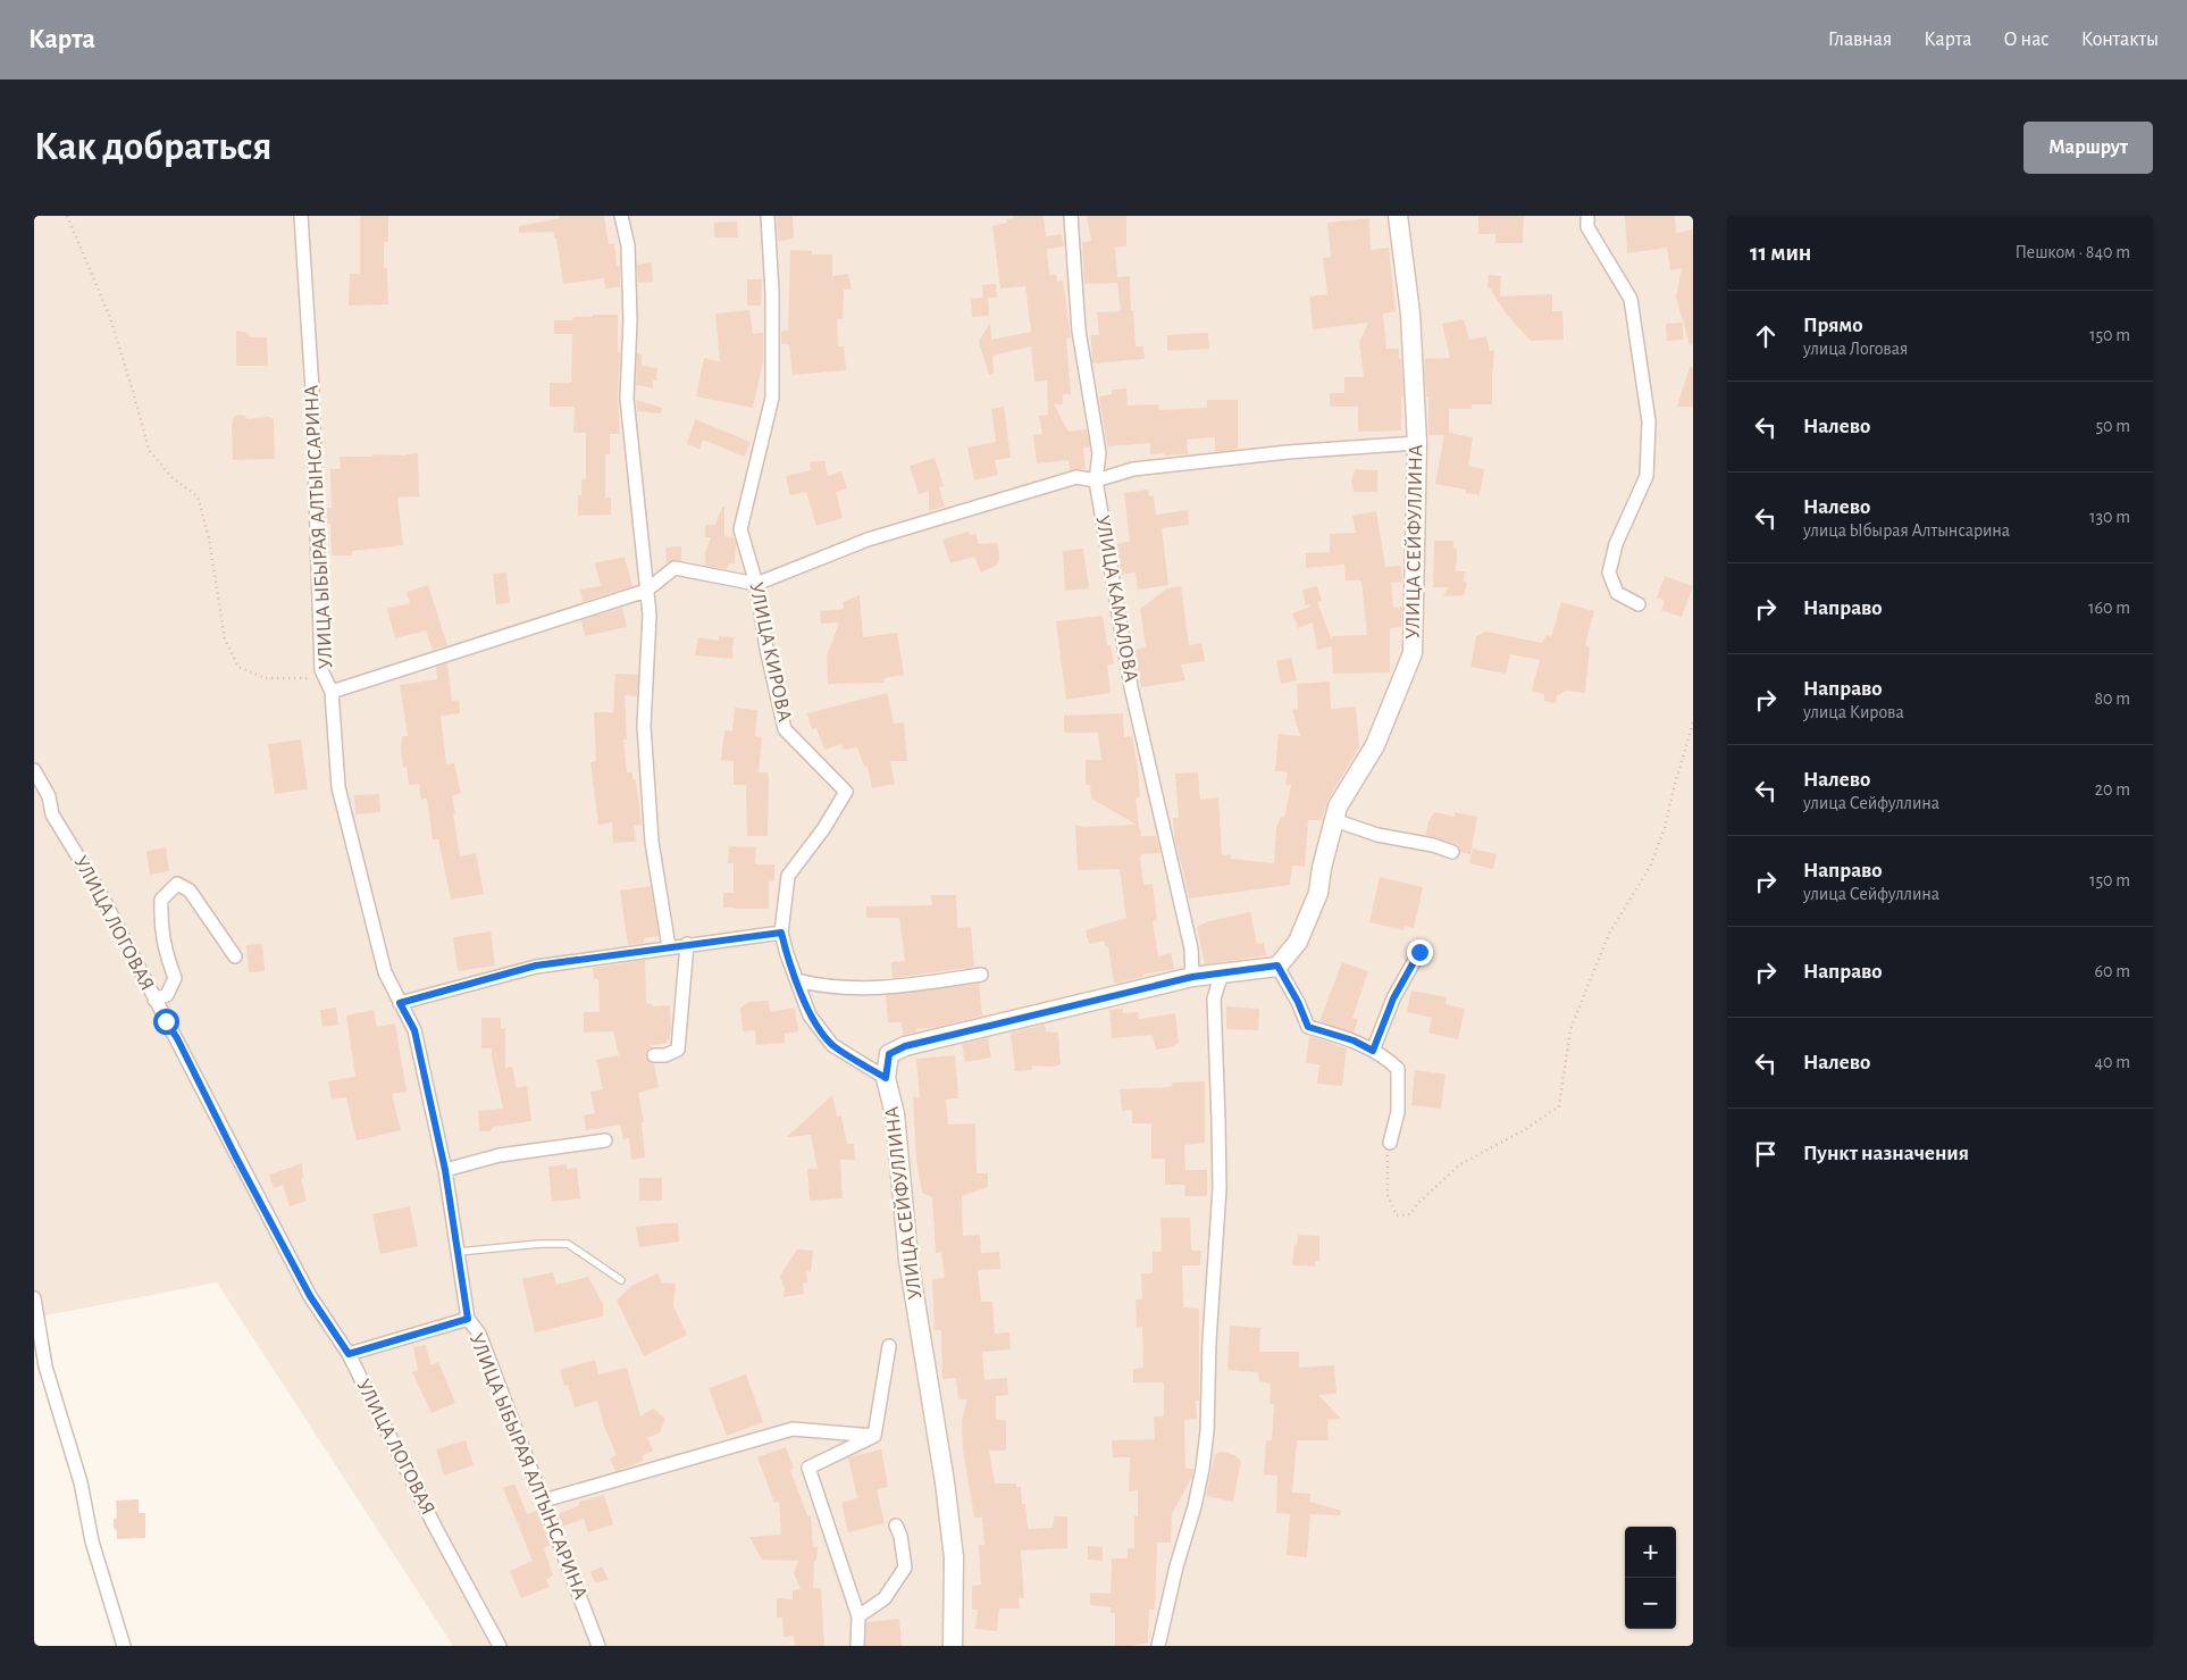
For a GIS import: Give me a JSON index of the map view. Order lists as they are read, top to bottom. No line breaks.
{"streets":{"street":["УЛИЦА ЫБЫРАЯ АЛТЫНСАРИНА","УЛИЦА СЕЙФУЛЛИНА","УЛИЦА КАМАЛОВА","УЛИЦА КИРОВА","УЛИЦА ЛОГОВАЯ"]},"crossings":[["УЛИЦА СЕЙФУЛЛИНА","УЛИЦА КАМАЛОВА"],["УЛИЦА СЕЙФУЛЛИНА","УЛИЦА КИРОВА"]],"page":{"header":"Карта","nav":["Главная","Карта","О нас","Контакты"],"buttons":"Маршрут","title":"Как добраться","heading":["11 мин","Пешком · 840 m"],"list":[["Прямо","улица Логовая","150 m"],["Налево","50 m"],["Налево","улица Ыбырая Алтынсарина","130 m"],["Направо","160 m"],["Направо","улица Кирова","80 m"],["Налево","улица Сейфуллина","20 m"],["Направо","улица Сейфуллина","150 m"],["Направо","60 m"],["Налево","40 m"],"Пункт назначения"],"map_buttons":["+","−"]}}
